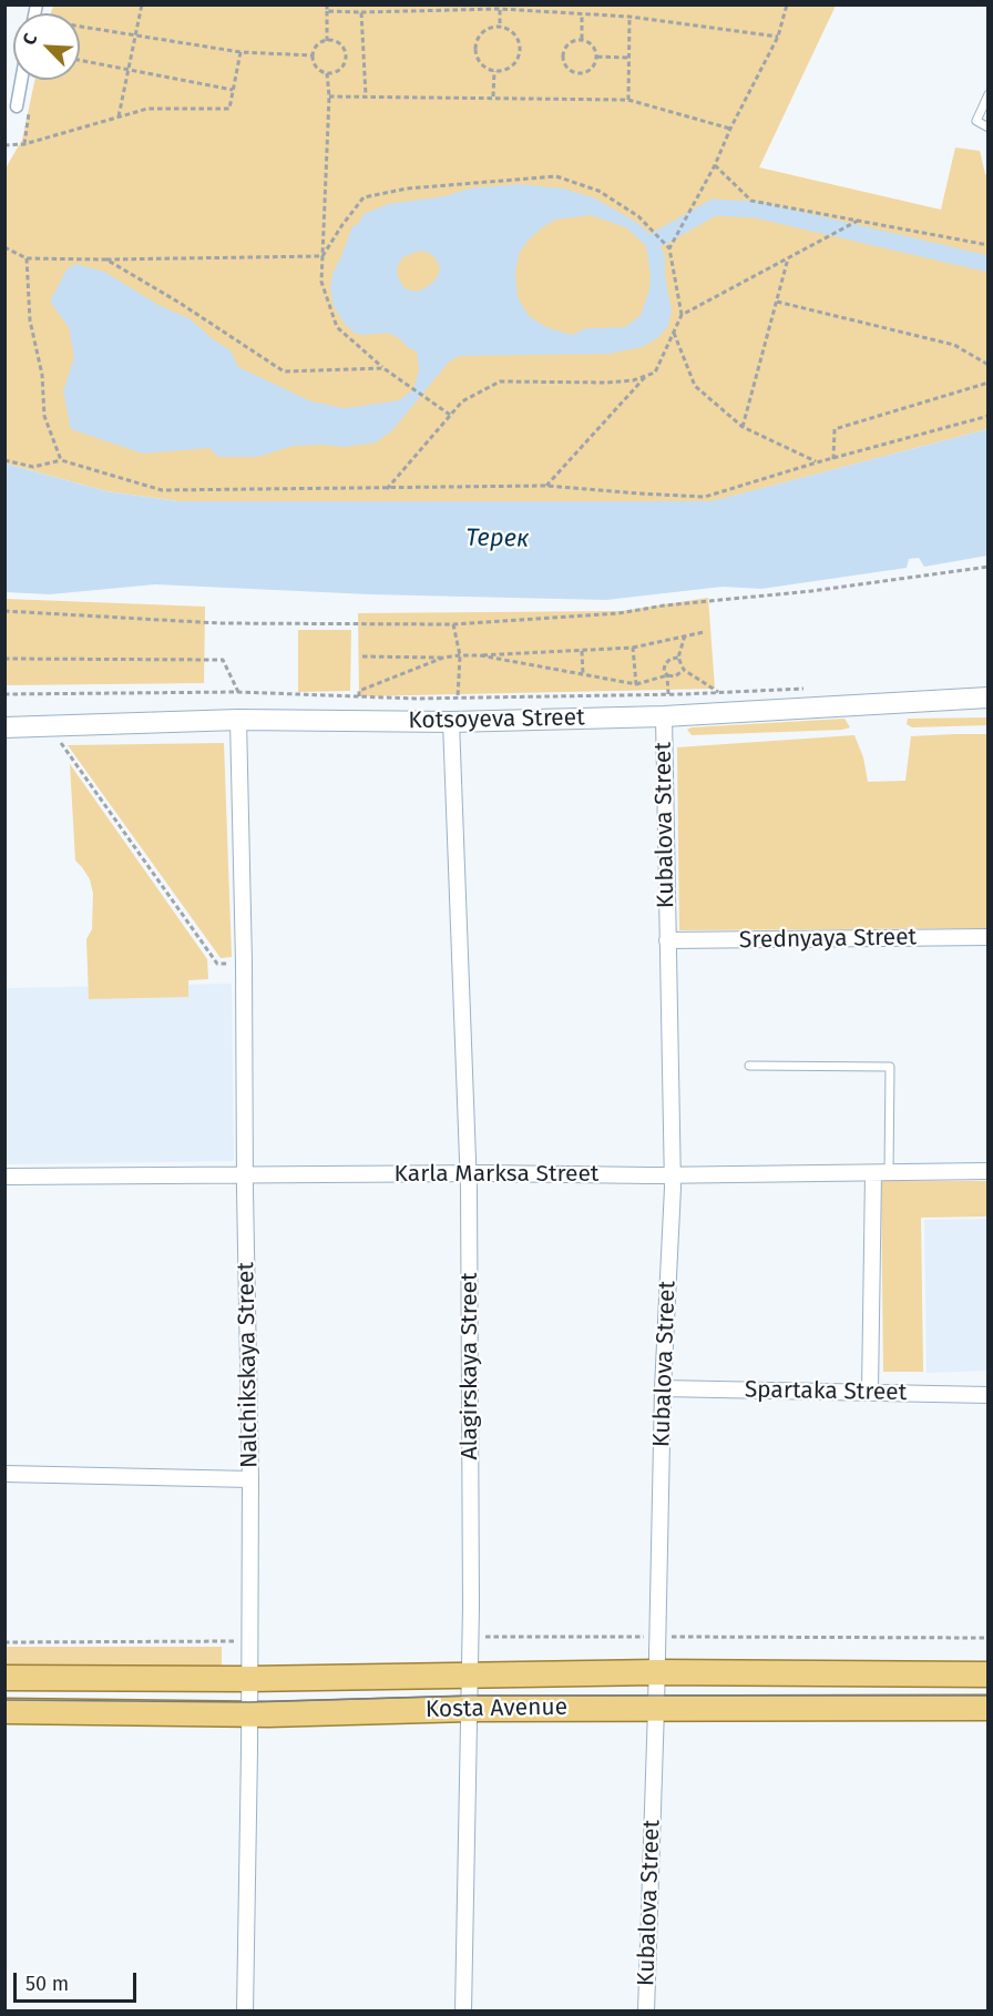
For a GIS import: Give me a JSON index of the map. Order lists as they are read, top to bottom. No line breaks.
{"streets":{"main road":["Kosta Avenue"],"street":["Kotsoyeva Street","Kubalova Street","Srednyaya Street","Karla Marksa Street","Nalchikskaya Street","Alagirskaya Street","Spartaka Street"]},"crossings":[["Kotsoyeva Street","Kubalova Street"],["Kotsoyeva Street","Nalchikskaya Street"],["Kotsoyeva Street","Alagirskaya Street"],["Kubalova Street","Srednyaya Street"],["Kubalova Street","Karla Marksa Street"],["Kubalova Street","Spartaka Street"],["Kubalova Street","Kosta Avenue"],["Karla Marksa Street","Nalchikskaya Street"],["Karla Marksa Street","Alagirskaya Street"],["Nalchikskaya Street","Kosta Avenue"],["Alagirskaya Street","Kosta Avenue"]],"water":["Терек"],"scale_bar":"50 m","north":"top left"}
